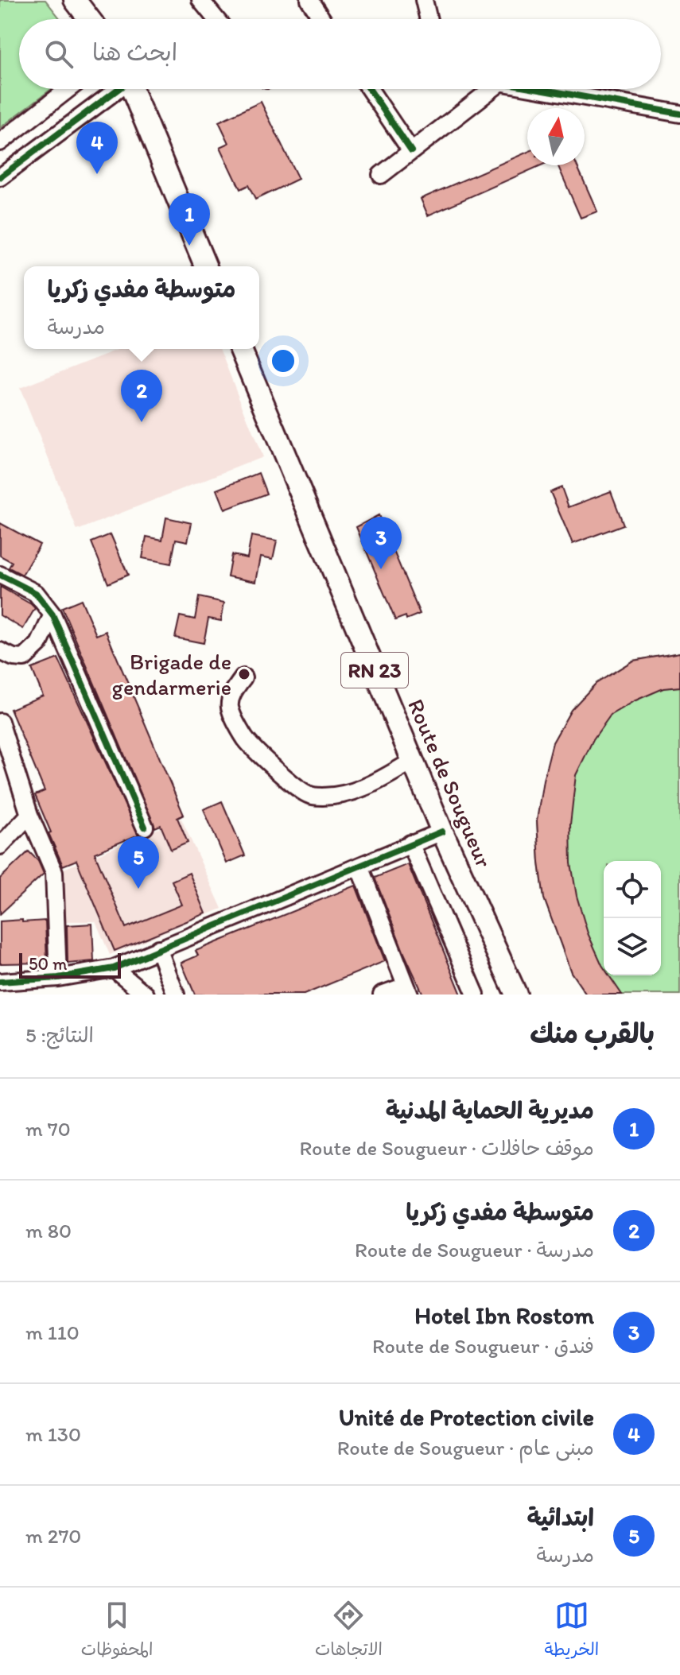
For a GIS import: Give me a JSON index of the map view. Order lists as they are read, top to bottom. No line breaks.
{"streets":{"main road":["RN 23","Route de Sougueur"]},"places":["Brigade de gendarmerie"],"scale_bar":"50 m","north":"top","page":{"search":"ابحث هنا","pins":["4","1","2","3","5"],"popup":["متوسطة مفدي زكريا","مدرسة"],"scale":"50 m","heading":["بالقرب منك","النتائج: 5"],"list":[{"mark":"1","name":"مديرية الحماية المدنية","note":"موقف حافلات · Route de Sougueur","value":"70 m"},{"mark":"2","name":"متوسطة مفدي زكريا","note":"مدرسة · Route de Sougueur","value":"80 m"},{"mark":"3","name":"Hotel Ibn Rostom","note":"فندق · Route de Sougueur","value":"110 m"},{"mark":"4","name":"Unité de Protection civile","note":"مبنى عام · Route de Sougueur","value":"130 m"},{"mark":"5","name":"ابتدائية","note":"مدرسة","value":"270 m"}],"nav":["الخريطة","الاتجاهات","المحفوظات"]}}
